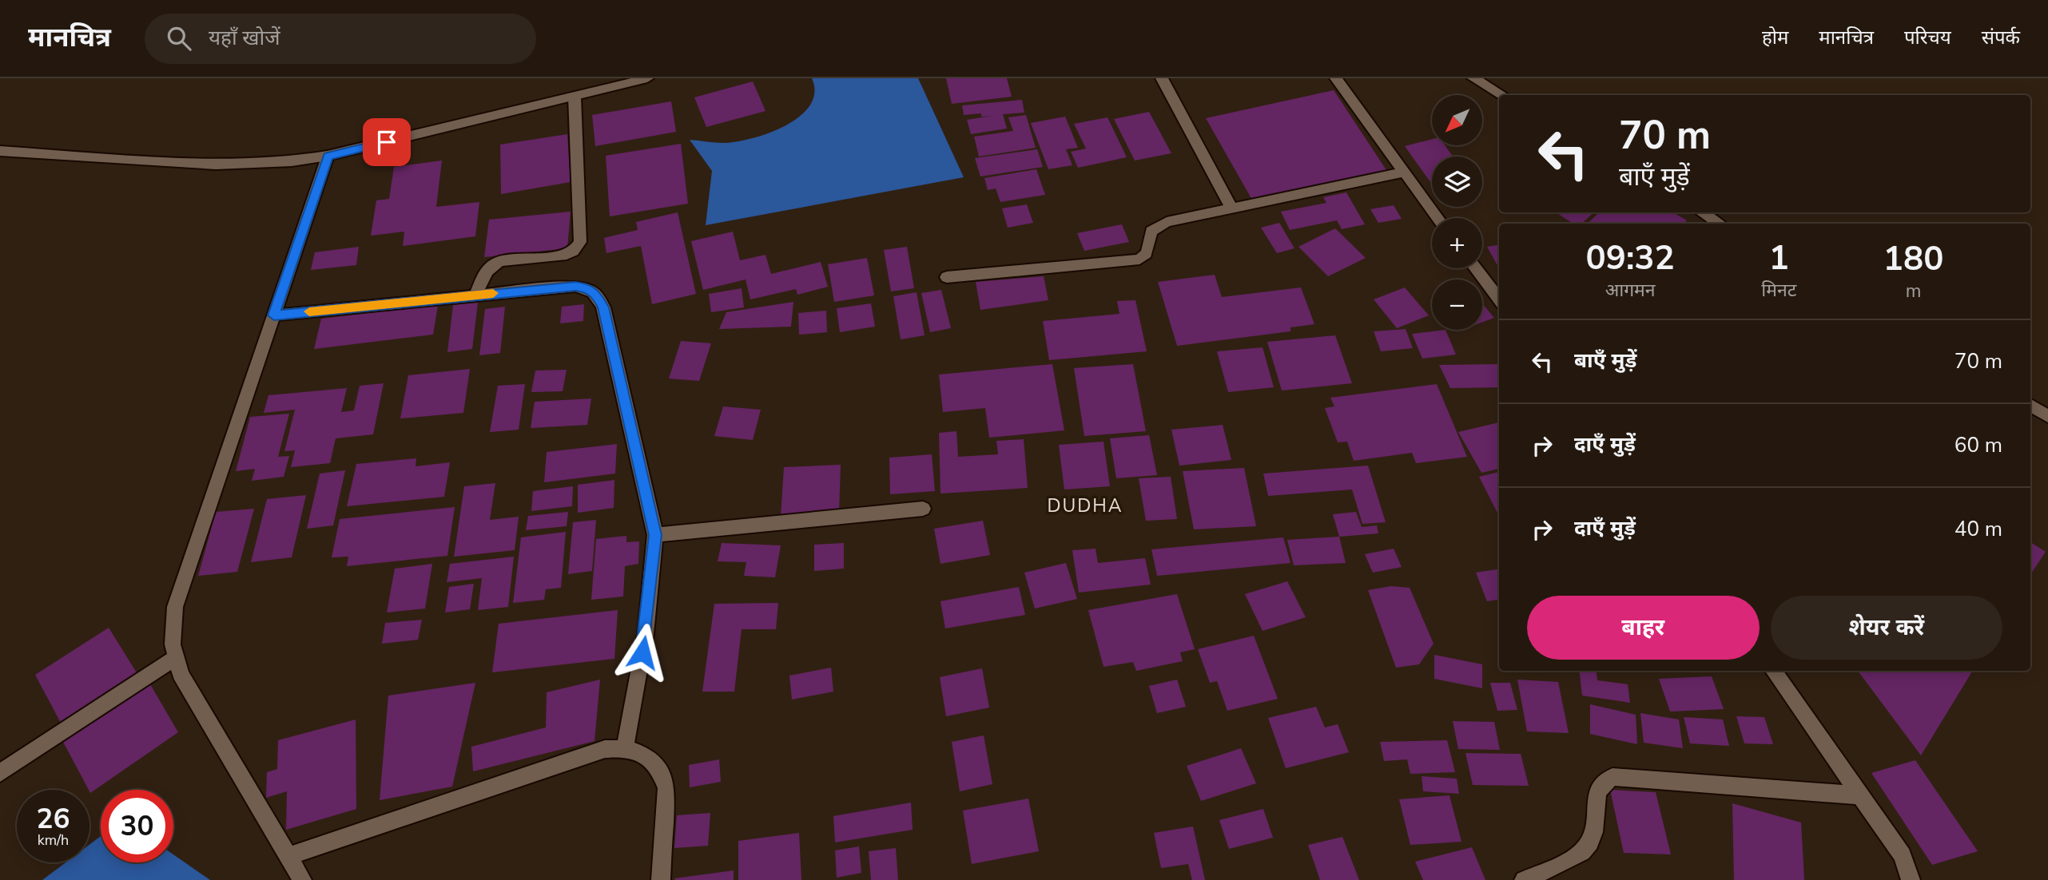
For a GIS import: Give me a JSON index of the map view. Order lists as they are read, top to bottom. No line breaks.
{"districts":["DUDHA"],"north":"bottom left","page":{"header":"मानचित्र","search":"यहाँ खोजें","nav":["होम","मानचित्र","परिचय","संपर्क"],"map_buttons":["+","−"],"turn":["70 m","बाएँ मुड़ें"],"eta":["09:32","आगमन","1","मिनट","180","m"],"list":[{"name":"बाएँ मुड़ें","value":"70 m"},{"name":"दाएँ मुड़ें","value":"60 m"},{"name":"दाएँ मुड़ें","value":"40 m"}],"buttons":["बाहर","शेयर करें"],"speed":"26 km/h","limit":"30"}}
